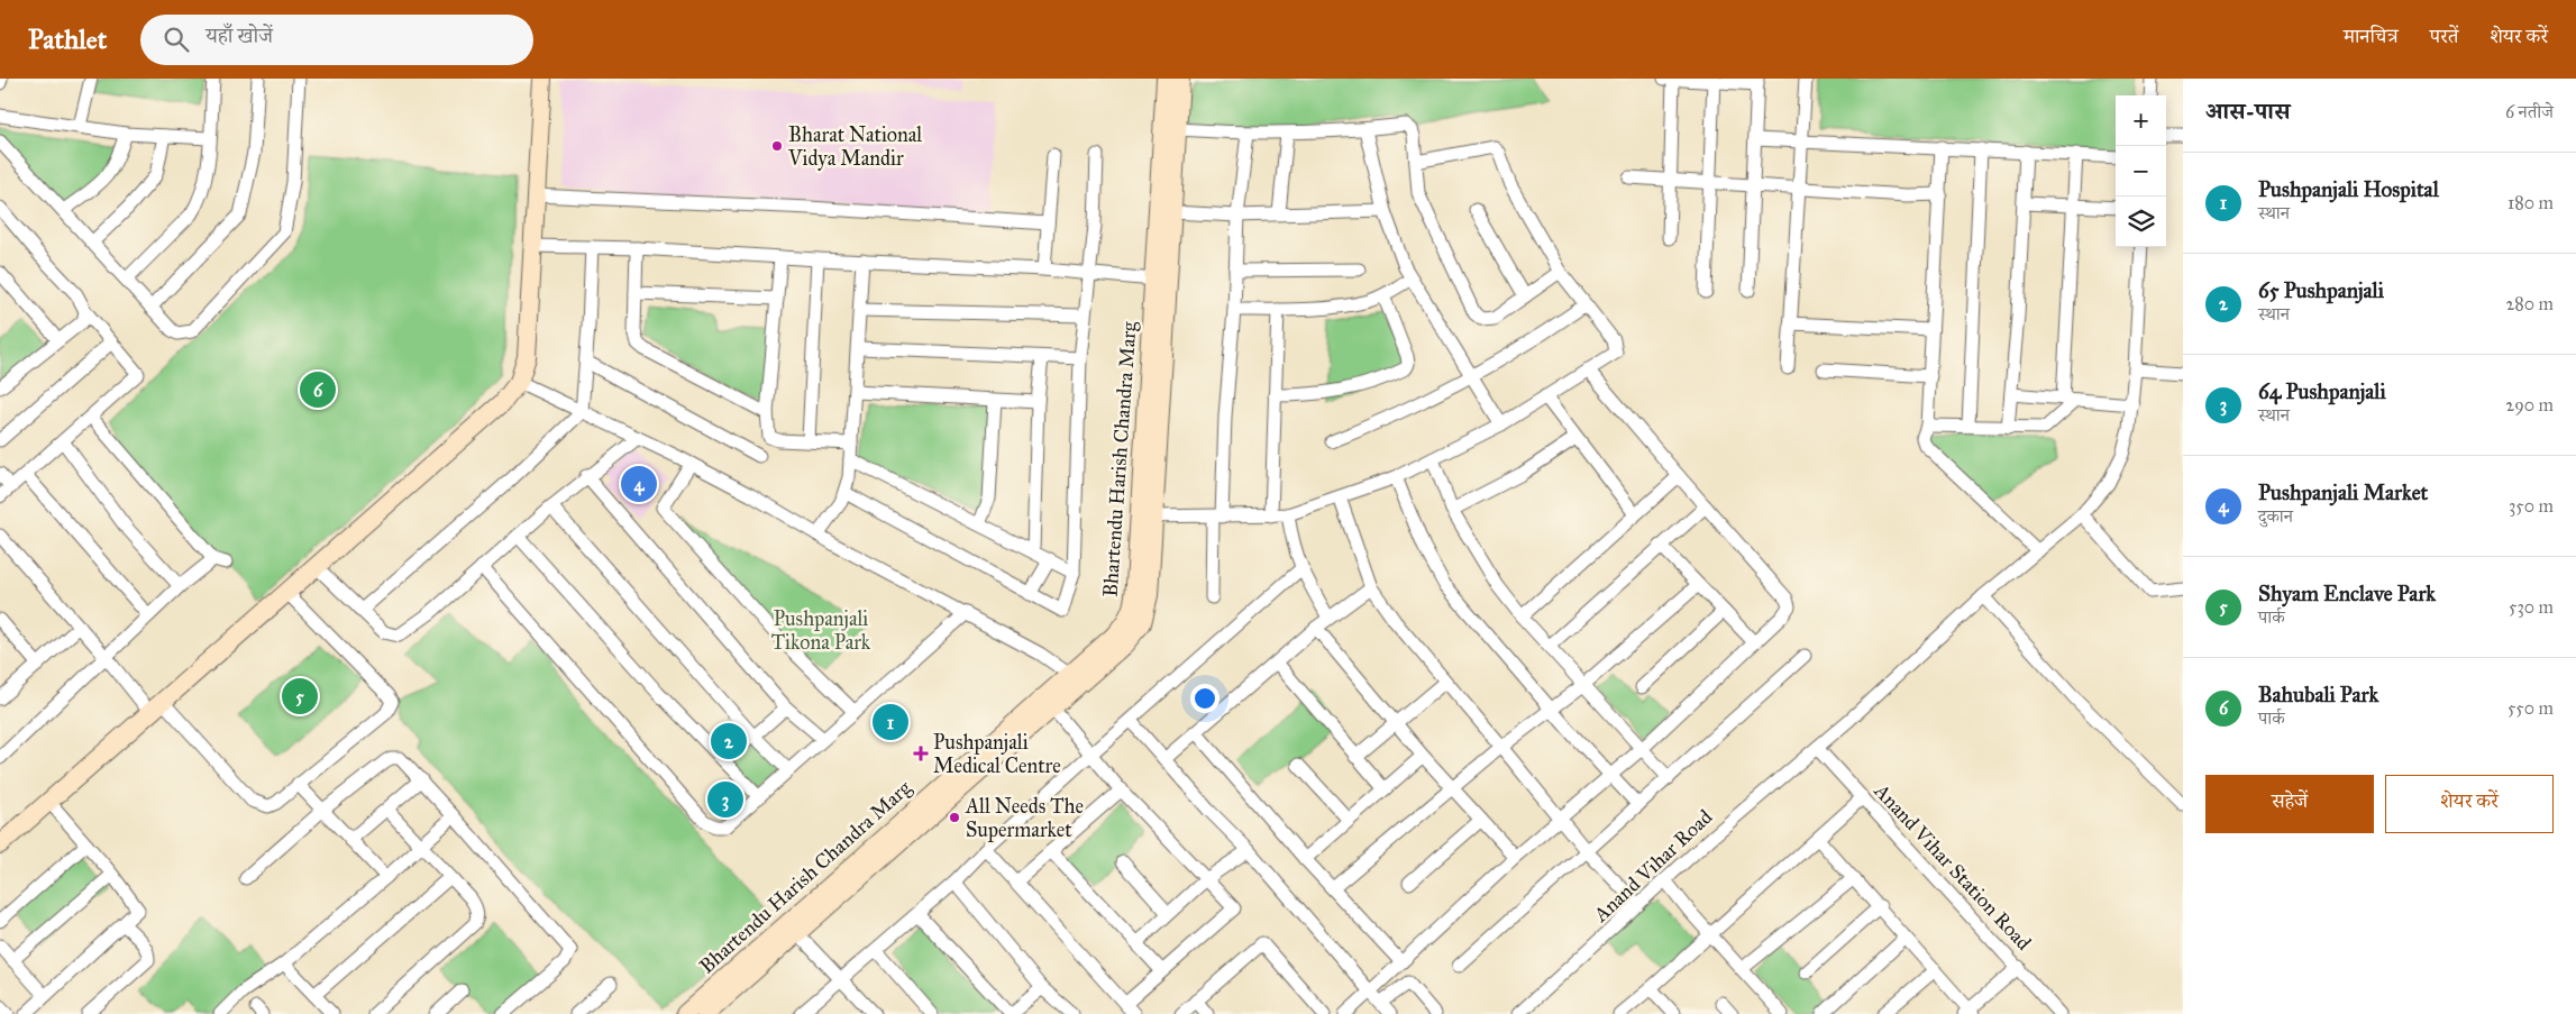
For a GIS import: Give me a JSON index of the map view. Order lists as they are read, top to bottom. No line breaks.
{"streets":{"main road":["Bhartendu Harish Chandra Marg"],"street":["Anand Vihar Road","Anand Vihar Station Road"]},"crossings":[["Anand Vihar Road","Anand Vihar Station Road"]],"parks":["Pushpanjali Tikona Park"],"places":{"other":["Bharat National Vidya Mandir","All Needs The Supermarket"],"health":["Pushpanjali Medical Centre"]},"page":{"header":"Pathlet","search":"यहाँ खोजें","nav":["मानचित्र","परतें","शेयर करें"],"heading":["आस-पास","6 नतीजे"],"map_buttons":["+","−"],"list":[{"mark":"1","name":"Pushpanjali Hospital","note":"स्थान","value":"180 m"},{"mark":"2","name":"65 Pushpanjali","note":"स्थान","value":"280 m"},{"mark":"3","name":"64 Pushpanjali","note":"स्थान","value":"290 m"},{"mark":"4","name":"Pushpanjali Market","note":"दुकान","value":"350 m"},{"mark":"5","name":"Shyam Enclave Park","note":"पार्क","value":"530 m"},{"mark":"6","name":"Bahubali Park","note":"पार्क","value":"550 m"}],"pins":["6","4","5","1","2","3"],"buttons":["सहेजें","शेयर करें"]}}
